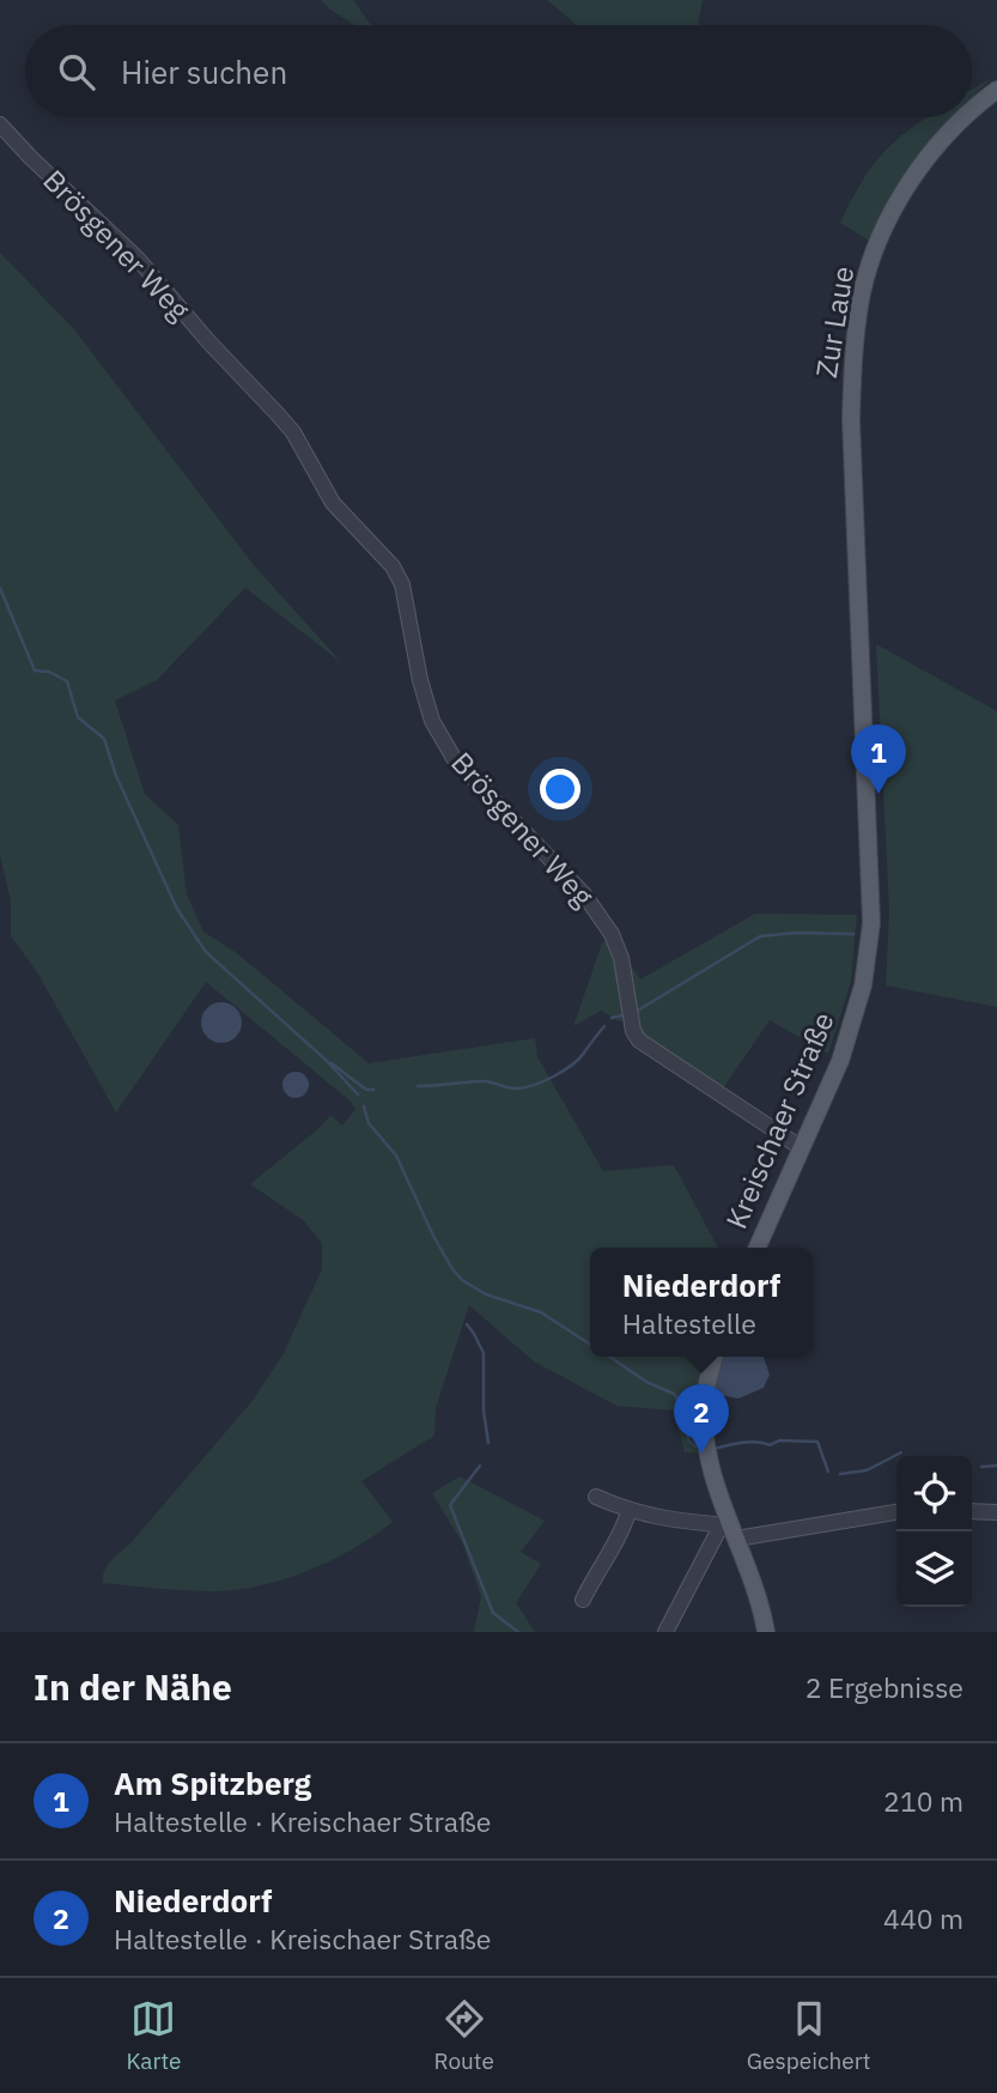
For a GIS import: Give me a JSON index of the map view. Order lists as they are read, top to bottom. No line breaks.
{"streets":{"main road":["Zur Laue","Kreischaer Straße"],"street":["Brösgener Weg"]},"crossings":[["Brösgener Weg","Kreischaer Straße"],["Zur Laue","Kreischaer Straße"]],"page":{"search":"Hier suchen","pins":["1","2"],"popup":["Niederdorf","Haltestelle"],"heading":["In der Nähe","2 Ergebnisse"],"list":[{"mark":"1","name":"Am Spitzberg","note":"Haltestelle · Kreischaer Straße","value":"210 m"},{"mark":"2","name":"Niederdorf","note":"Haltestelle · Kreischaer Straße","value":"440 m"}],"nav":["Karte","Route","Gespeichert"]}}
